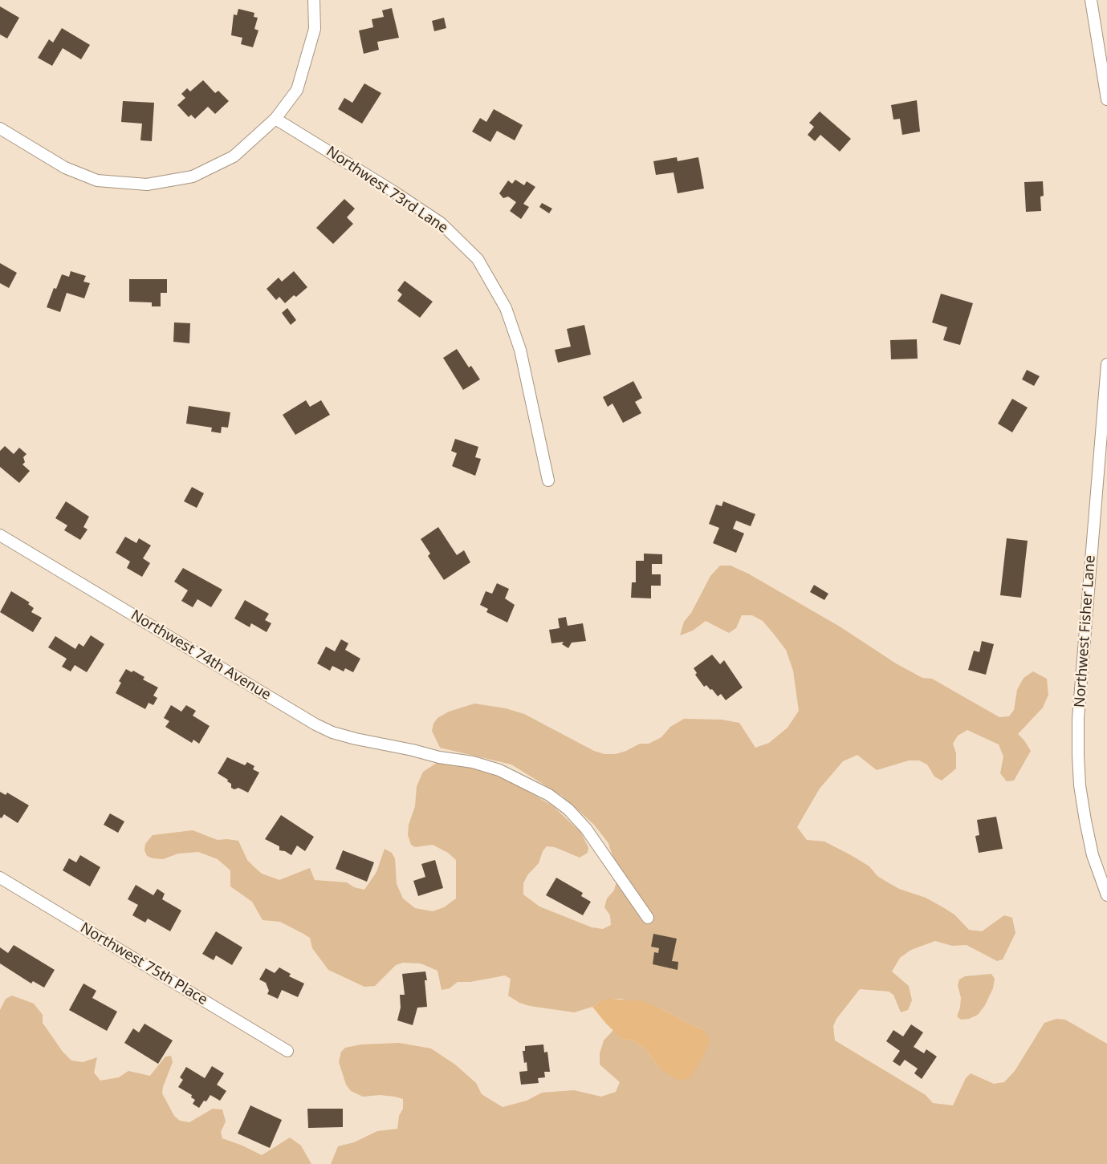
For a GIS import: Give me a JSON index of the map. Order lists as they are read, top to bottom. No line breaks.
{"streets":{"street":["Northwest 73rd Lane","Northwest Fisher Lane","Northwest 74th Avenue","Northwest 75th Place"]}}
